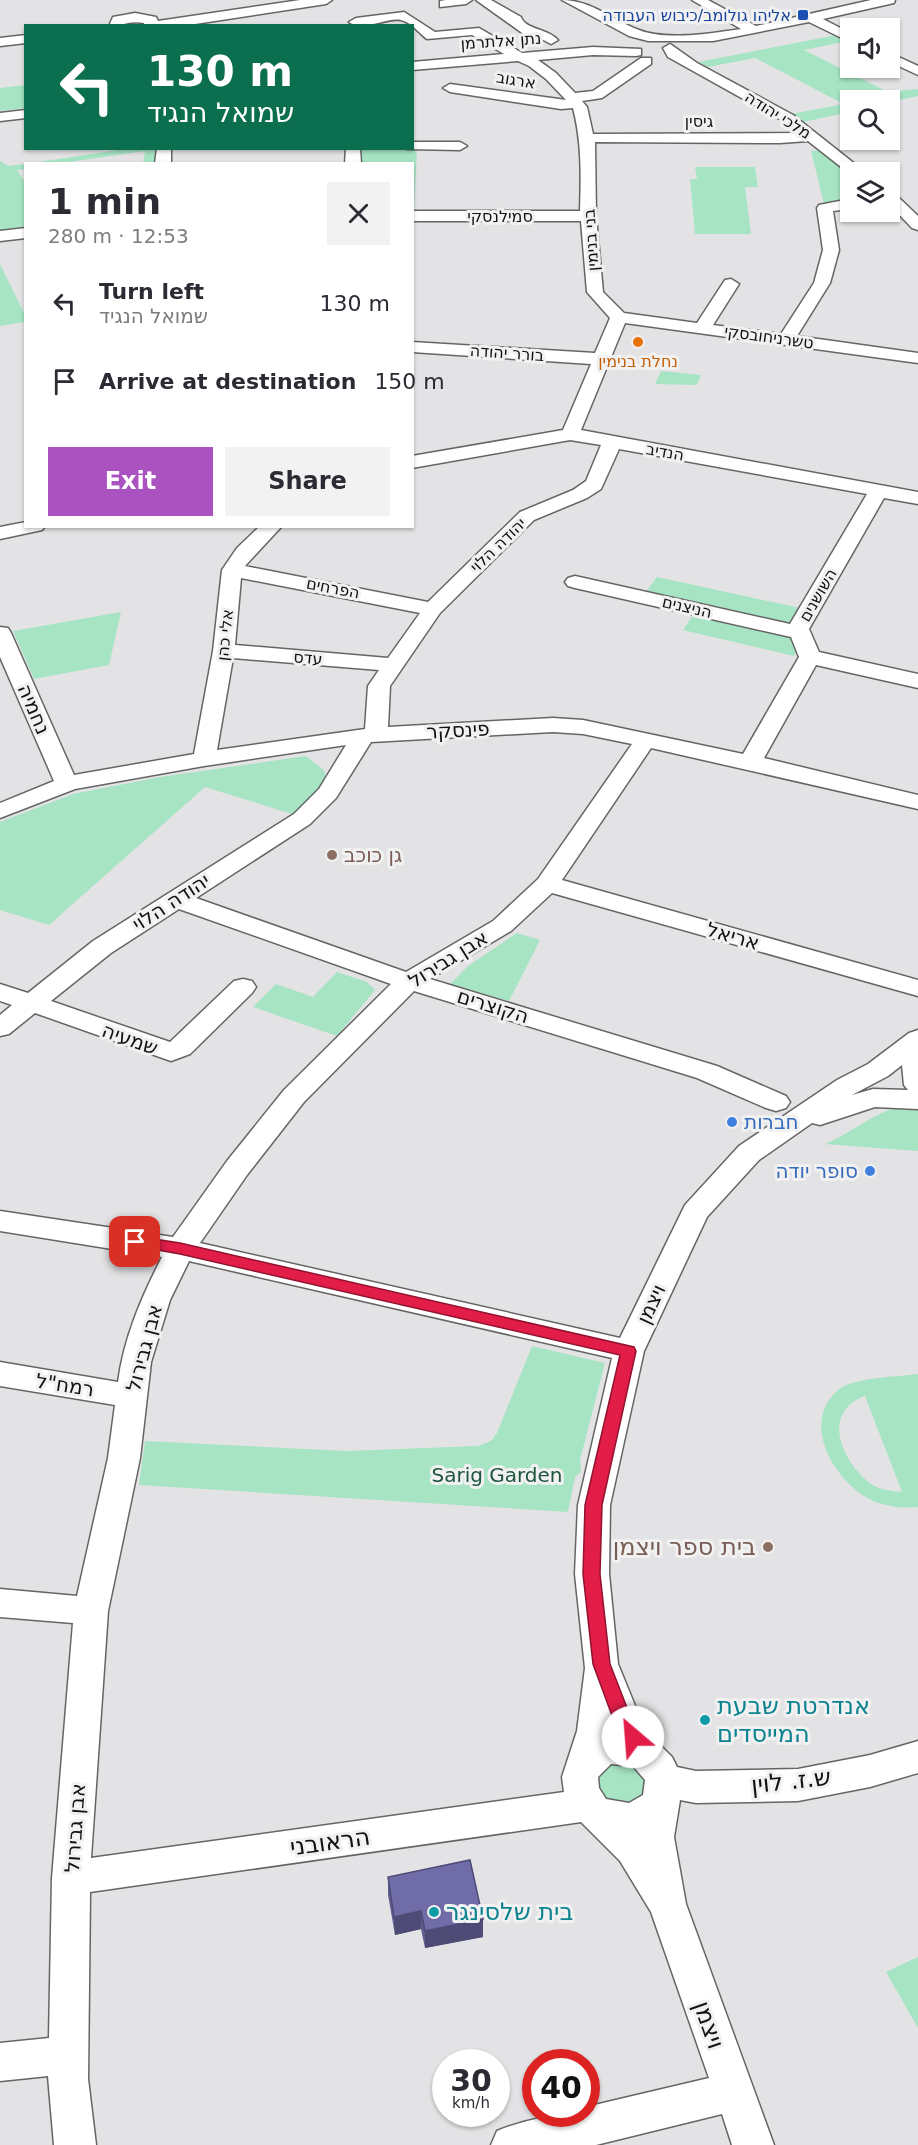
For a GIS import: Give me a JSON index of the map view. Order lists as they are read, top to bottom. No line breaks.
{"streets":{"street":["נתן אלתרמן","ארגוב","מלכי יהודה","גיסין","סמילנסקי","בני בנימין","טשרניחובסקי","בורר יהודה","הנדיב","יהודה הלוי","הפרחים","השושנים","הניצנים","אלי כהן","עדס","נחמיה","פינסקר","אריאל","אבן גבירול","הקוצרים","שמעיה","ויצמן","רמח\"ל","ש.ז. לוין","הראובני"]},"crossings":[["נתן אלתרמן","ארגוב"],["נתן אלתרמן","מלכי יהודה"],["נתן אלתרמן","בני בנימין"],["ארגוב","מלכי יהודה"],["ארגוב","בני בנימין"],["מלכי יהודה","גיסין"],["גיסין","בני בנימין"],["סמילנסקי","בני בנימין"],["בני בנימין","טשרניחובסקי"],["הנדיב","יהודה הלוי"],["הנדיב","השושנים"],["יהודה הלוי","הפרחים"],["יהודה הלוי","עדס"],["יהודה הלוי","פינסקר"],["יהודה הלוי","הקוצרים"],["יהודה הלוי","שמעיה"],["הפרחים","אלי כהן"],["השושנים","הניצנים"],["אלי כהן","עדס"],["אלי כהן","פינסקר"],["נחמיה","פינסקר"],["פינסקר","אבן גבירול"],["אריאל","אבן גבירול"],["אבן גבירול","הקוצרים"],["אבן גבירול","רמח\"ל"],["אבן גבירול","הראובני"],["הקוצרים","ויצמן"],["ויצמן","ש.ז. לוין"],["ויצמן","הראובני"]],"parks":["Sarig Garden"],"places":{"transit":["אליהו גולומב/כיבוש העבודה"],"other":["נחלת בנימין","גן כוכב","חברות","סופר יודה","בית ספר ויצמן","אנדרטת שבעת המייסדים","בית שלסינגר"]},"page":{"turn":["130 m","שמואל הנגיד"],"heading":["1 min","280 m · 12:53"],"list":[{"name":"Turn left","note":"שמואל הנגיד","value":"130 m"},{"name":"Arrive at destination","value":"150 m"}],"buttons":["Exit","Share"],"speed":"30 km/h","limit":"40"}}
